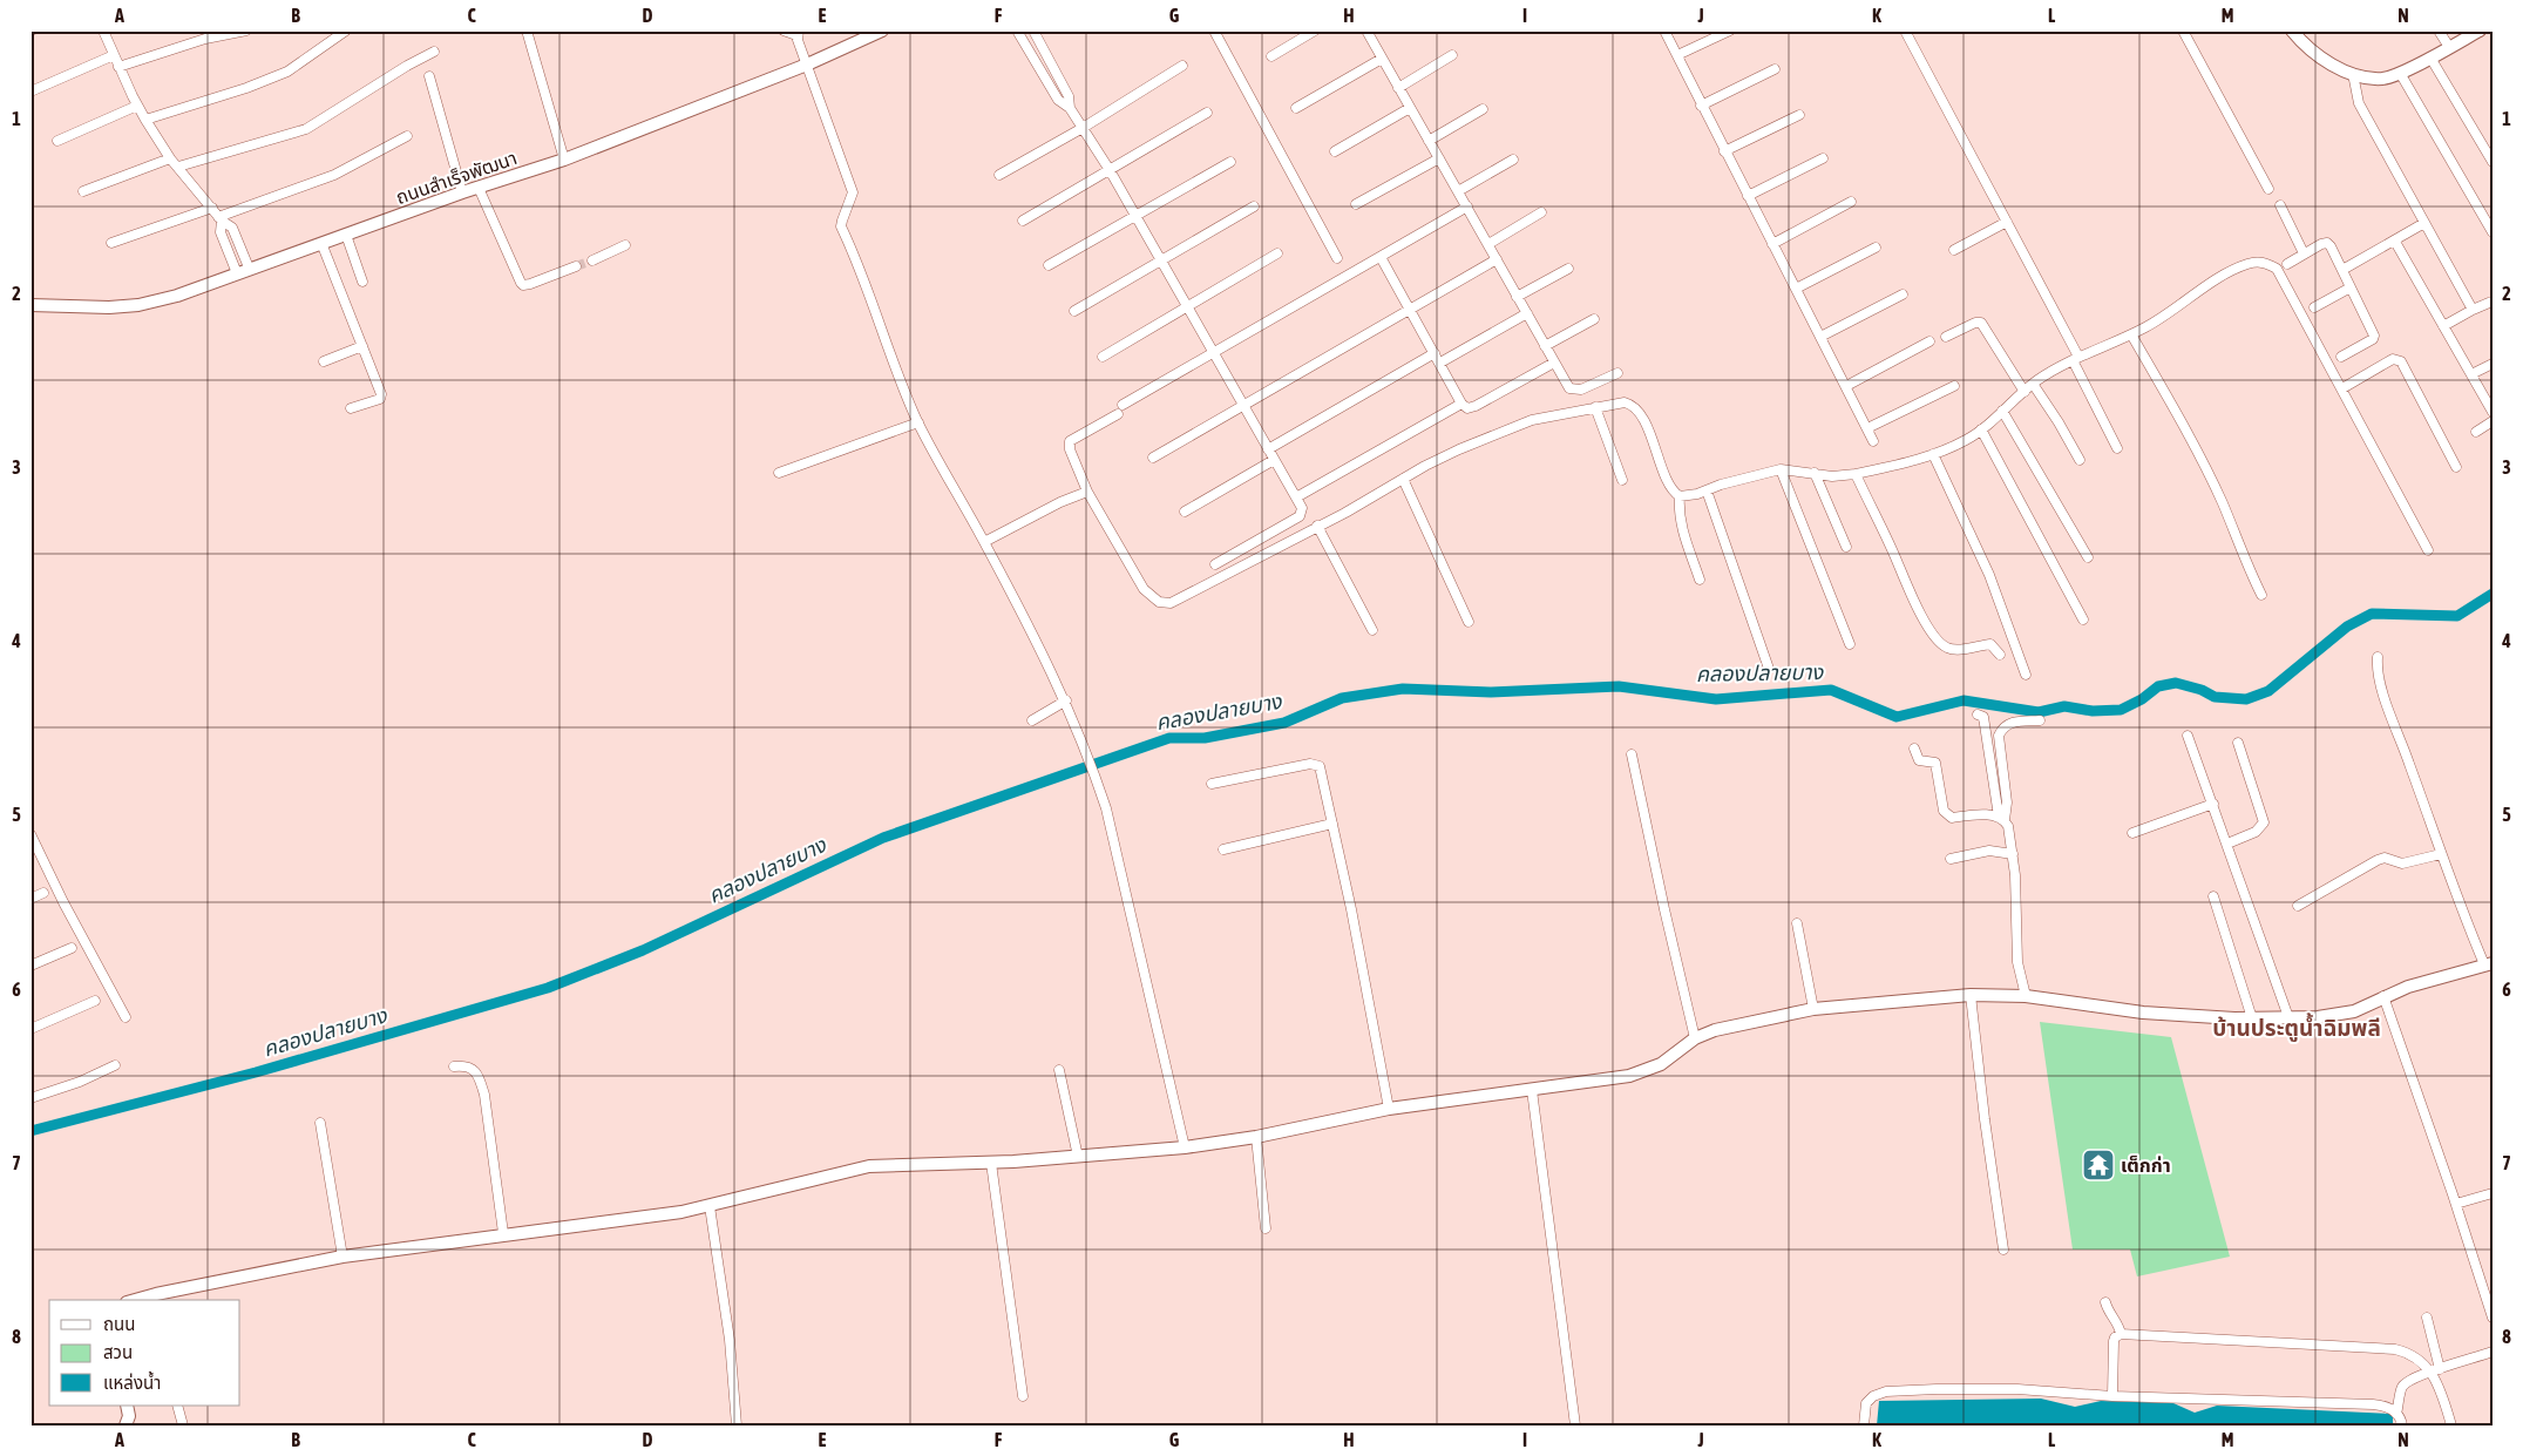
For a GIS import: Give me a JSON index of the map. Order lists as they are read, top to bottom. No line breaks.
{"streets":{"street":["ถนนสำเร็จพัฒนา"]},"districts":["บ้านประตูน้ำฉิมพลี"],"water":["คลองปลายบาง"],"places":{"temple":["เต็กก่า"]},"legend":["ถนน","สวน","แหล่งน้ำ"],"grid":{"columns":["A","B","C","D","E","F","G","H","I","J","K","L","M","N"],"rows":["1","2","3","4","5","6","7","8"]}}
